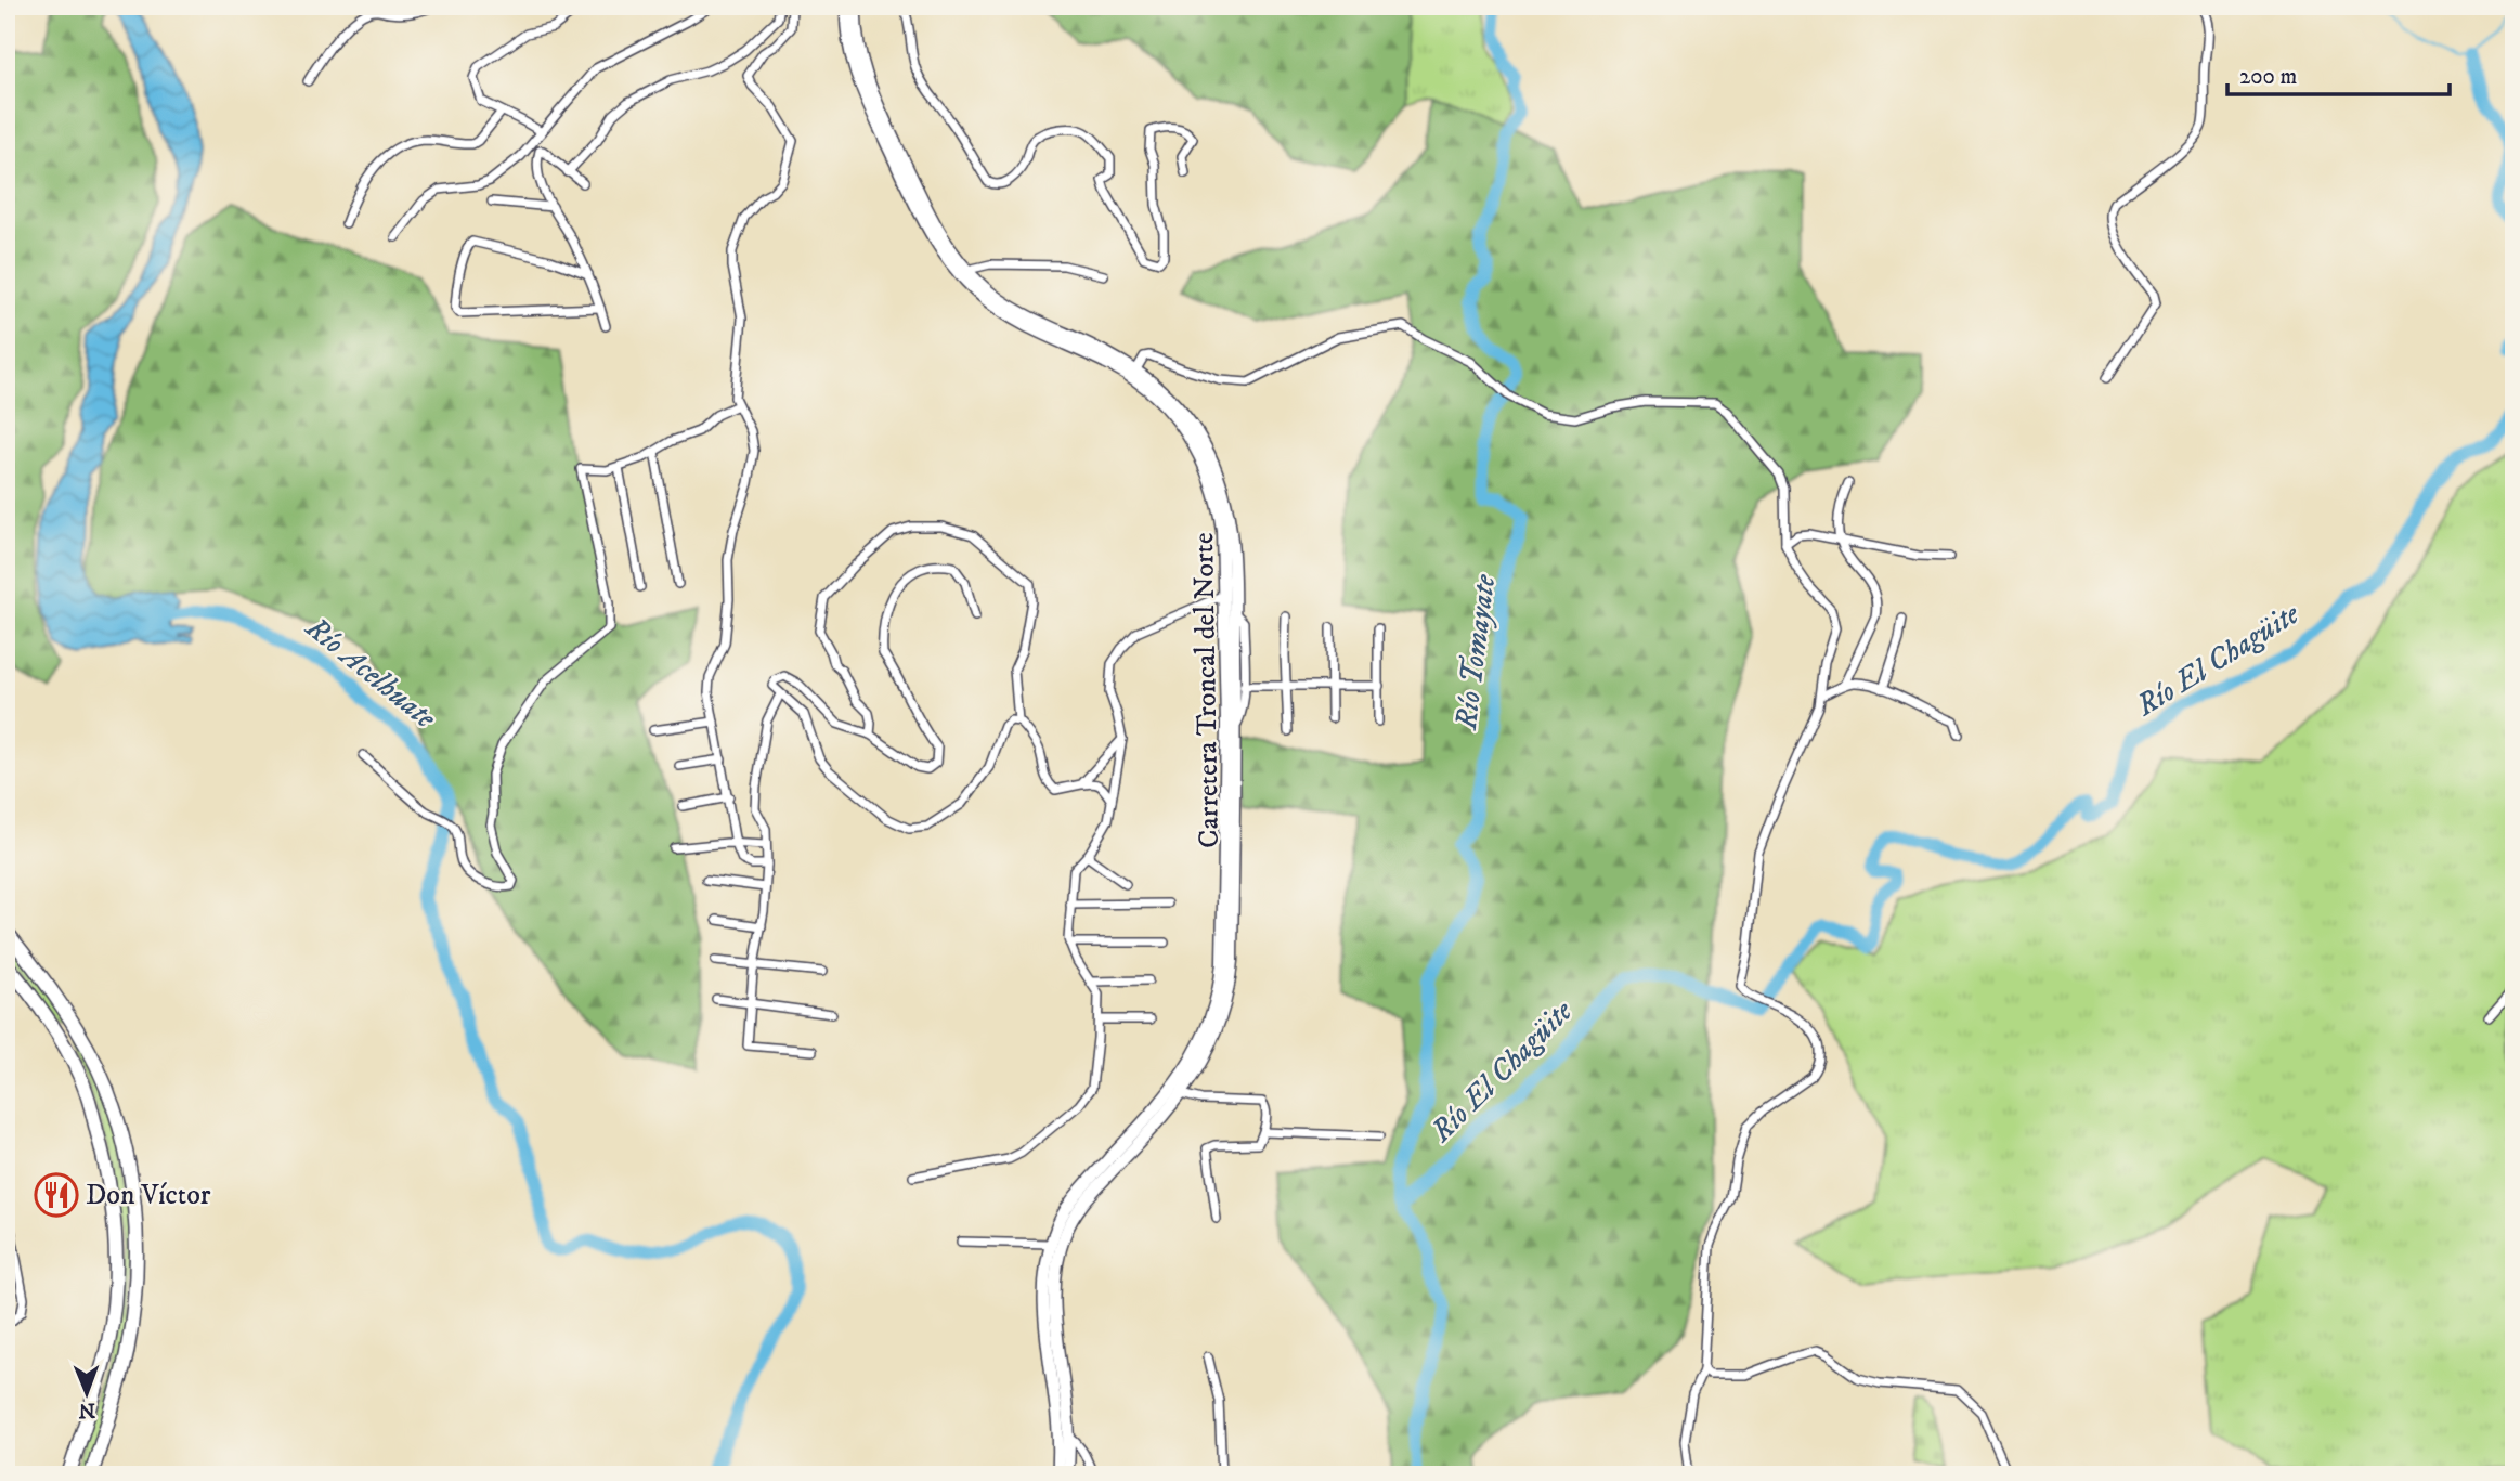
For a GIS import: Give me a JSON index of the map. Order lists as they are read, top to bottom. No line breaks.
{"streets":{"main road":["Carretera Troncal del Norte"]},"water":["Río Tomayate","Río El Chagüite","Río Acelhuate"],"places":{"restaurant":["Don Víctor"]},"scale_bar":"200 m","north":"bottom"}
